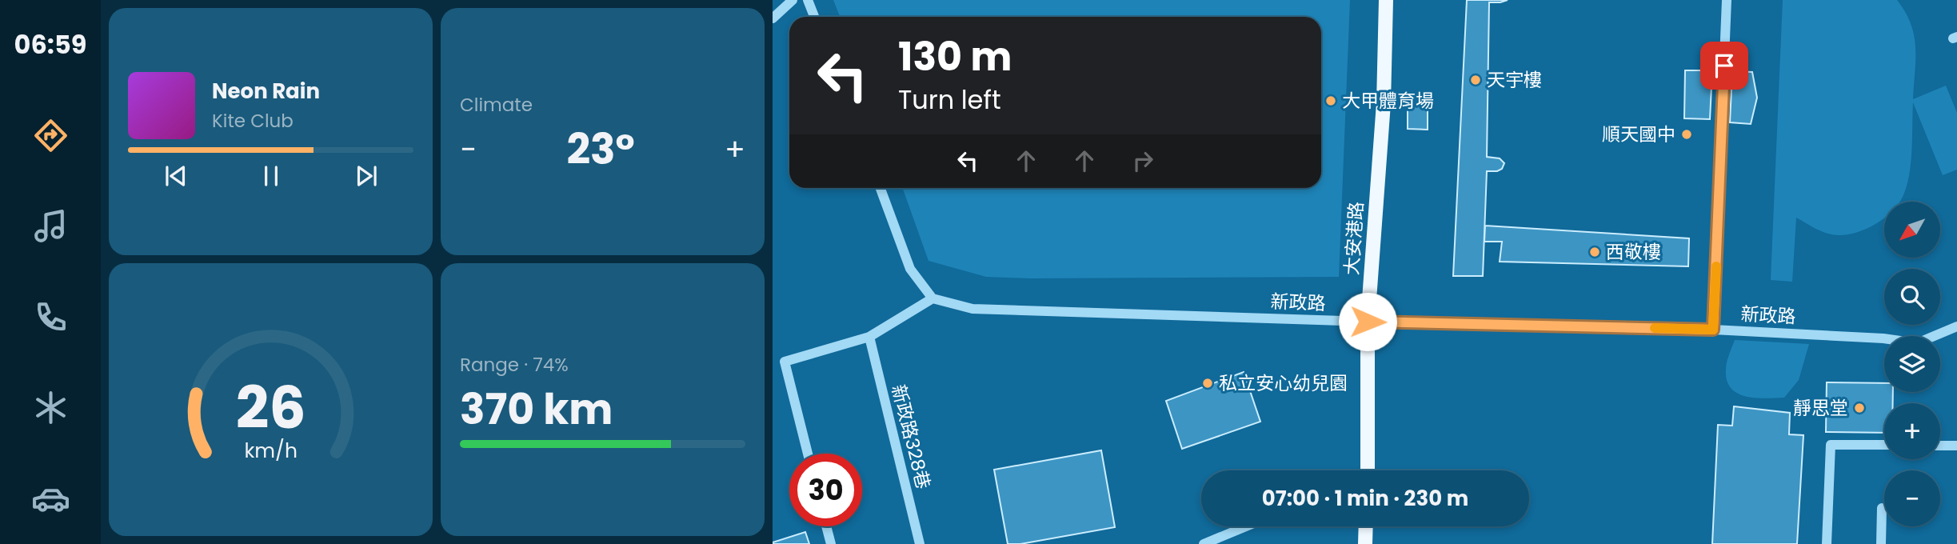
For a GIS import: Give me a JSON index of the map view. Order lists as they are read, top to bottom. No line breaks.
{"streets":{"main road":["大安港路"],"street":["新政路","新政路328巷"]},"crossings":[["大安港路","新政路"]],"places":["天宇樓","大甲體育場","順天國中","西敬樓","私立安心幼兒園","靜思堂"],"north":"bottom left","page":{"tabs":"06:59","tile":["Climate",["Range · 74%","370 km"]],"turn":["130 m","Turn left"],"song":["Neon Rain","Kite Club"],"heat":["−","23°","+"],"map_buttons":["+","−"],"limit":"30","trip":"07:00 · 1 min · 230 m","gauge":["26","km/h"]}}
